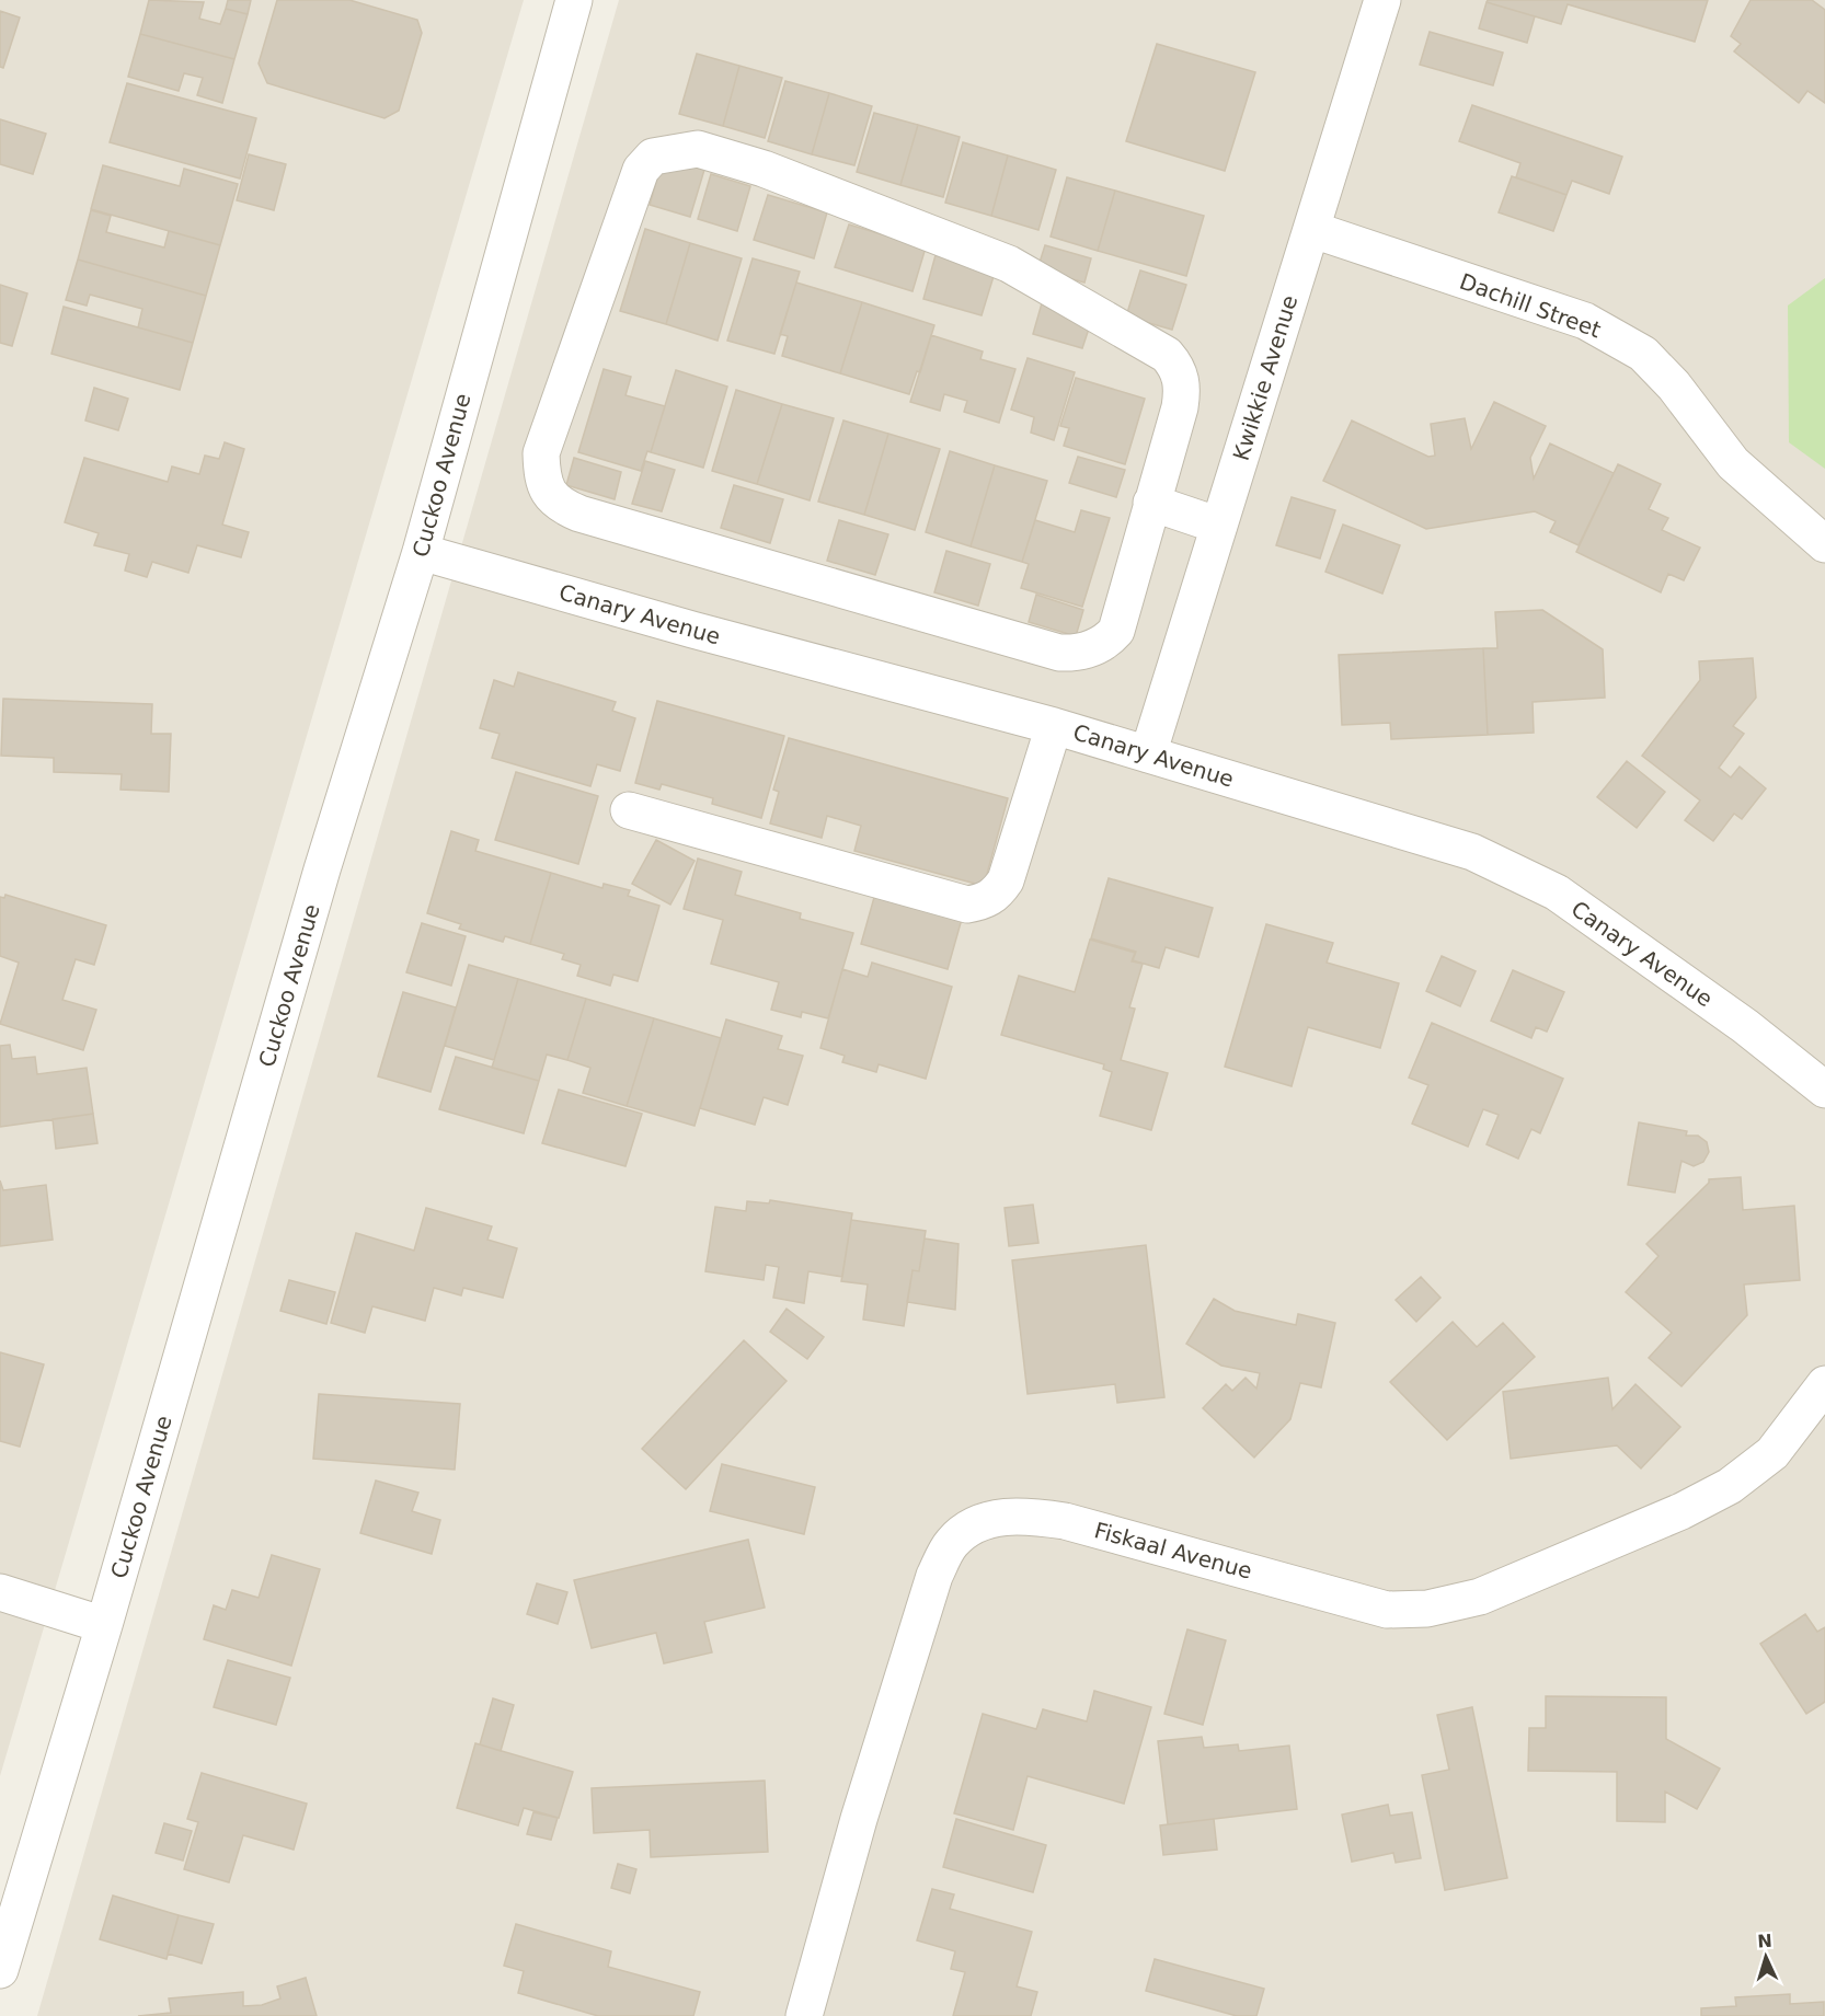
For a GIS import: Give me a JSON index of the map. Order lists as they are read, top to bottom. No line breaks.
{"streets":{"street":["Dachill Street","Kwikkie Avenue","Cuckoo Avenue","Canary Avenue","Fiskaal Avenue"]},"crossings":[["Dachill Street","Kwikkie Avenue"],["Kwikkie Avenue","Canary Avenue"],["Cuckoo Avenue","Canary Avenue"]],"north":"top"}
